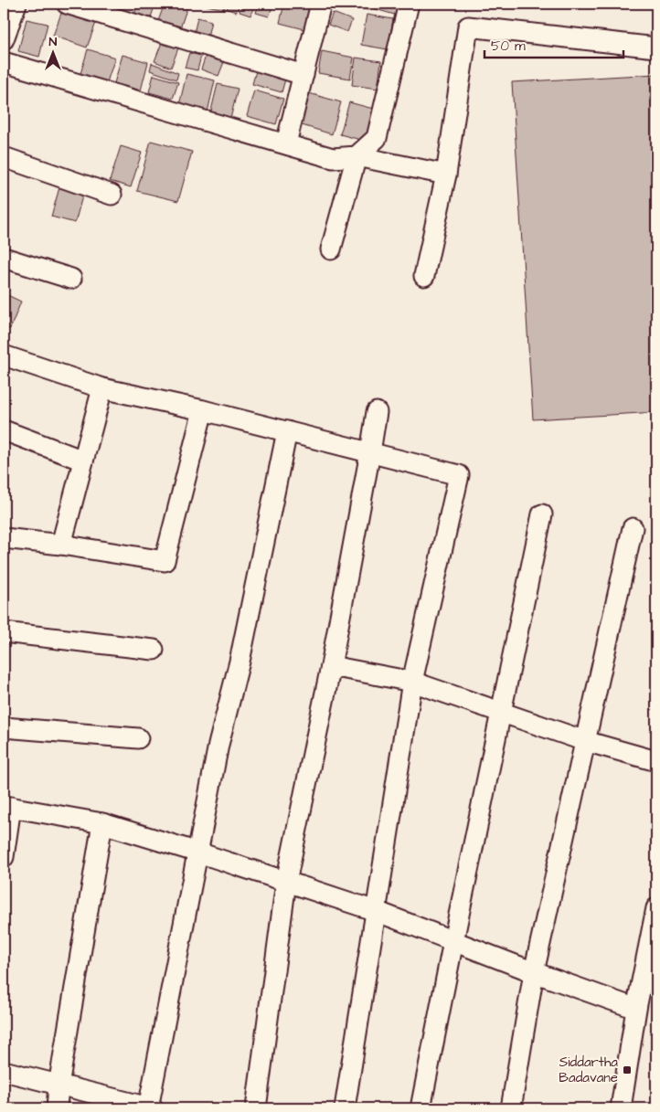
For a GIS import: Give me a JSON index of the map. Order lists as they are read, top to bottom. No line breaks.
{"places":{"transit":["Siddartha Badavane"]},"scale_bar":"50 m","north":"top"}
